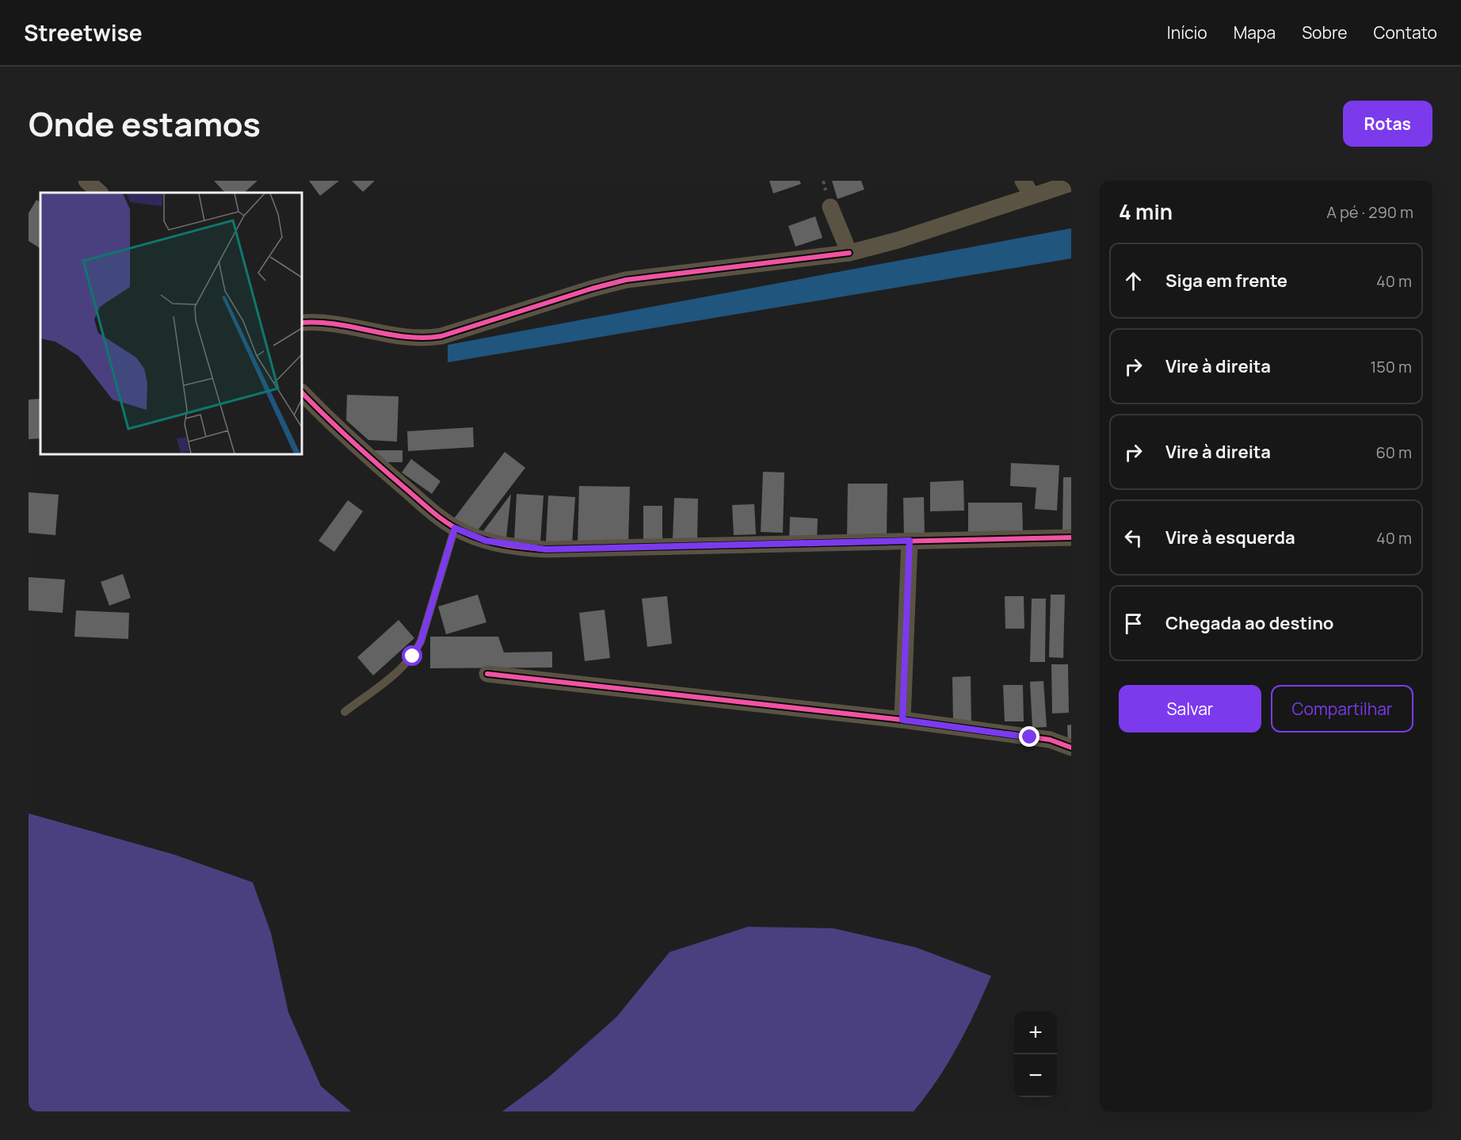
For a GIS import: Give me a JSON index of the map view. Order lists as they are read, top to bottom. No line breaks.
{"page":{"header":"Streetwise","nav":["Início","Mapa","Sobre","Contato"],"title":"Onde estamos","buttons":["Rotas",["Salvar","Compartilhar"]],"heading":["4 min","A pé · 290 m"],"list":[["Siga em frente","40 m"],["Vire à direita","150 m"],["Vire à direita","60 m"],["Vire à esquerda","40 m"],"Chegada ao destino"],"map_buttons":["+","−"]}}
